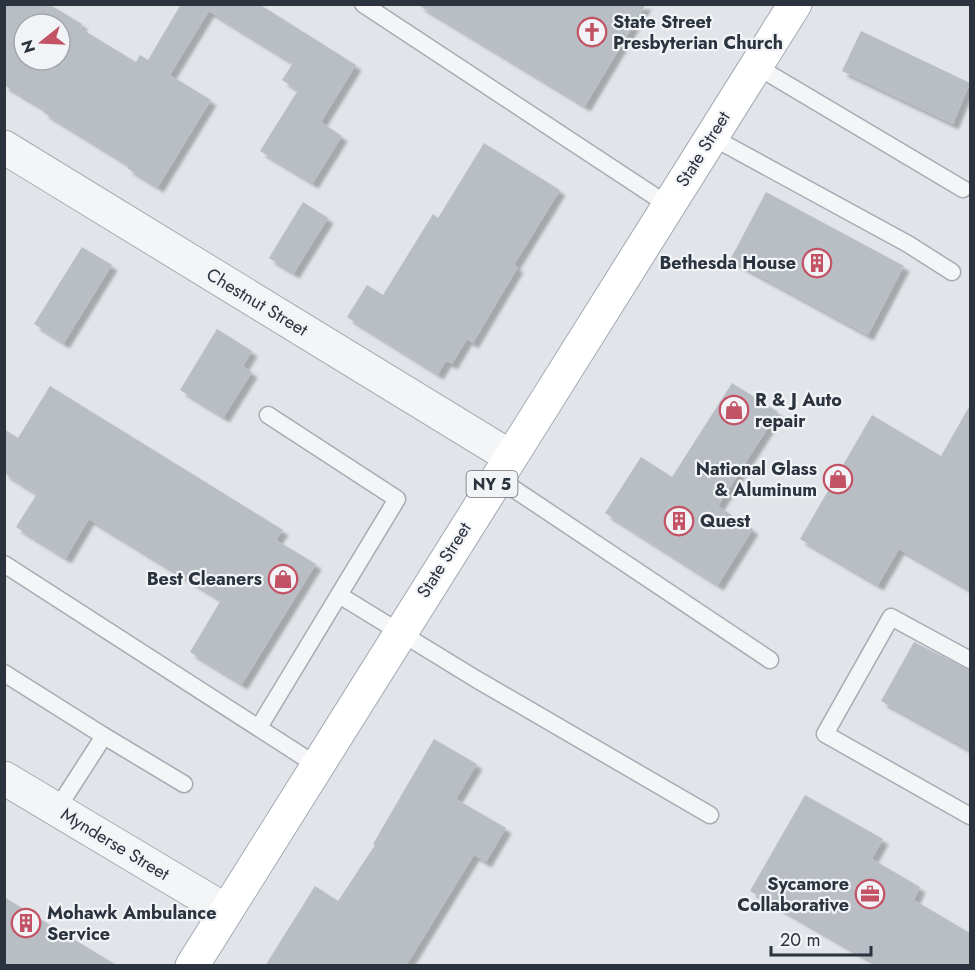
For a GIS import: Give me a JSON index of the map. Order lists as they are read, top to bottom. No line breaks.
{"streets":{"main road":["State Street","NY 5"],"street":["Chestnut Street","Mynderse Street"]},"crossings":[["State Street","Chestnut Street"],["State Street","Mynderse Street"]],"places":{"church":["State Street Presbyterian Church"],"building":["Bethesda House","Quest","Mohawk Ambulance Service"],"shop":["R & J Auto repair","National Glass & Aluminum","Best Cleaners"],"office":["Sycamore Collaborative"]},"scale_bar":"20 m","north":"left"}
